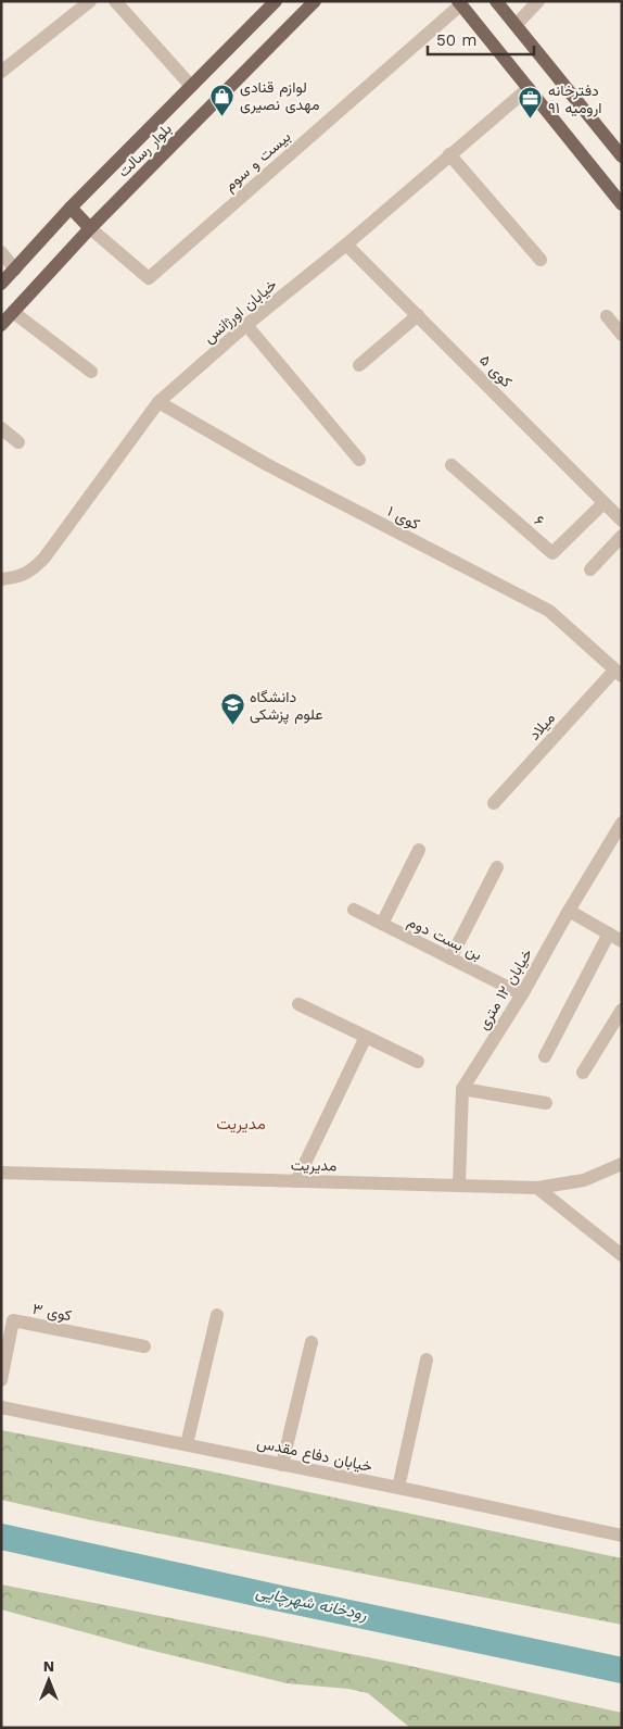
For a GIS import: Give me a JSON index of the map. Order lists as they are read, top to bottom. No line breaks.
{"streets":{"main road":["بلوار رسالت"],"street":["بیست و سوم","خیابان اورژانس","کوی ۵","کوی ۱","۶","میلاد","بن بست دوم","خیابان ۱۲ متری","مدیریت","کوی ۳","خیابان دفاع مقدس"]},"crossings":[["بلوار رسالت","بیست و سوم"],["خیابان اورژانس","کوی ۵"],["خیابان اورژانس","کوی ۱"],["کوی ۵","۶"],["کوی ۱","میلاد"],["بن بست دوم","خیابان ۱۲ متری"]],"districts":["مدیریت"],"water":["رودخانه شهرچایی"],"places":{"shop":["لوازم قنادی مهدی نصیری"],"office":["دفترخانه ۹۱ ارومیه"],"school or university":["دانشگاه علوم پزشکی"]},"scale_bar":"50 m","north":"top"}
